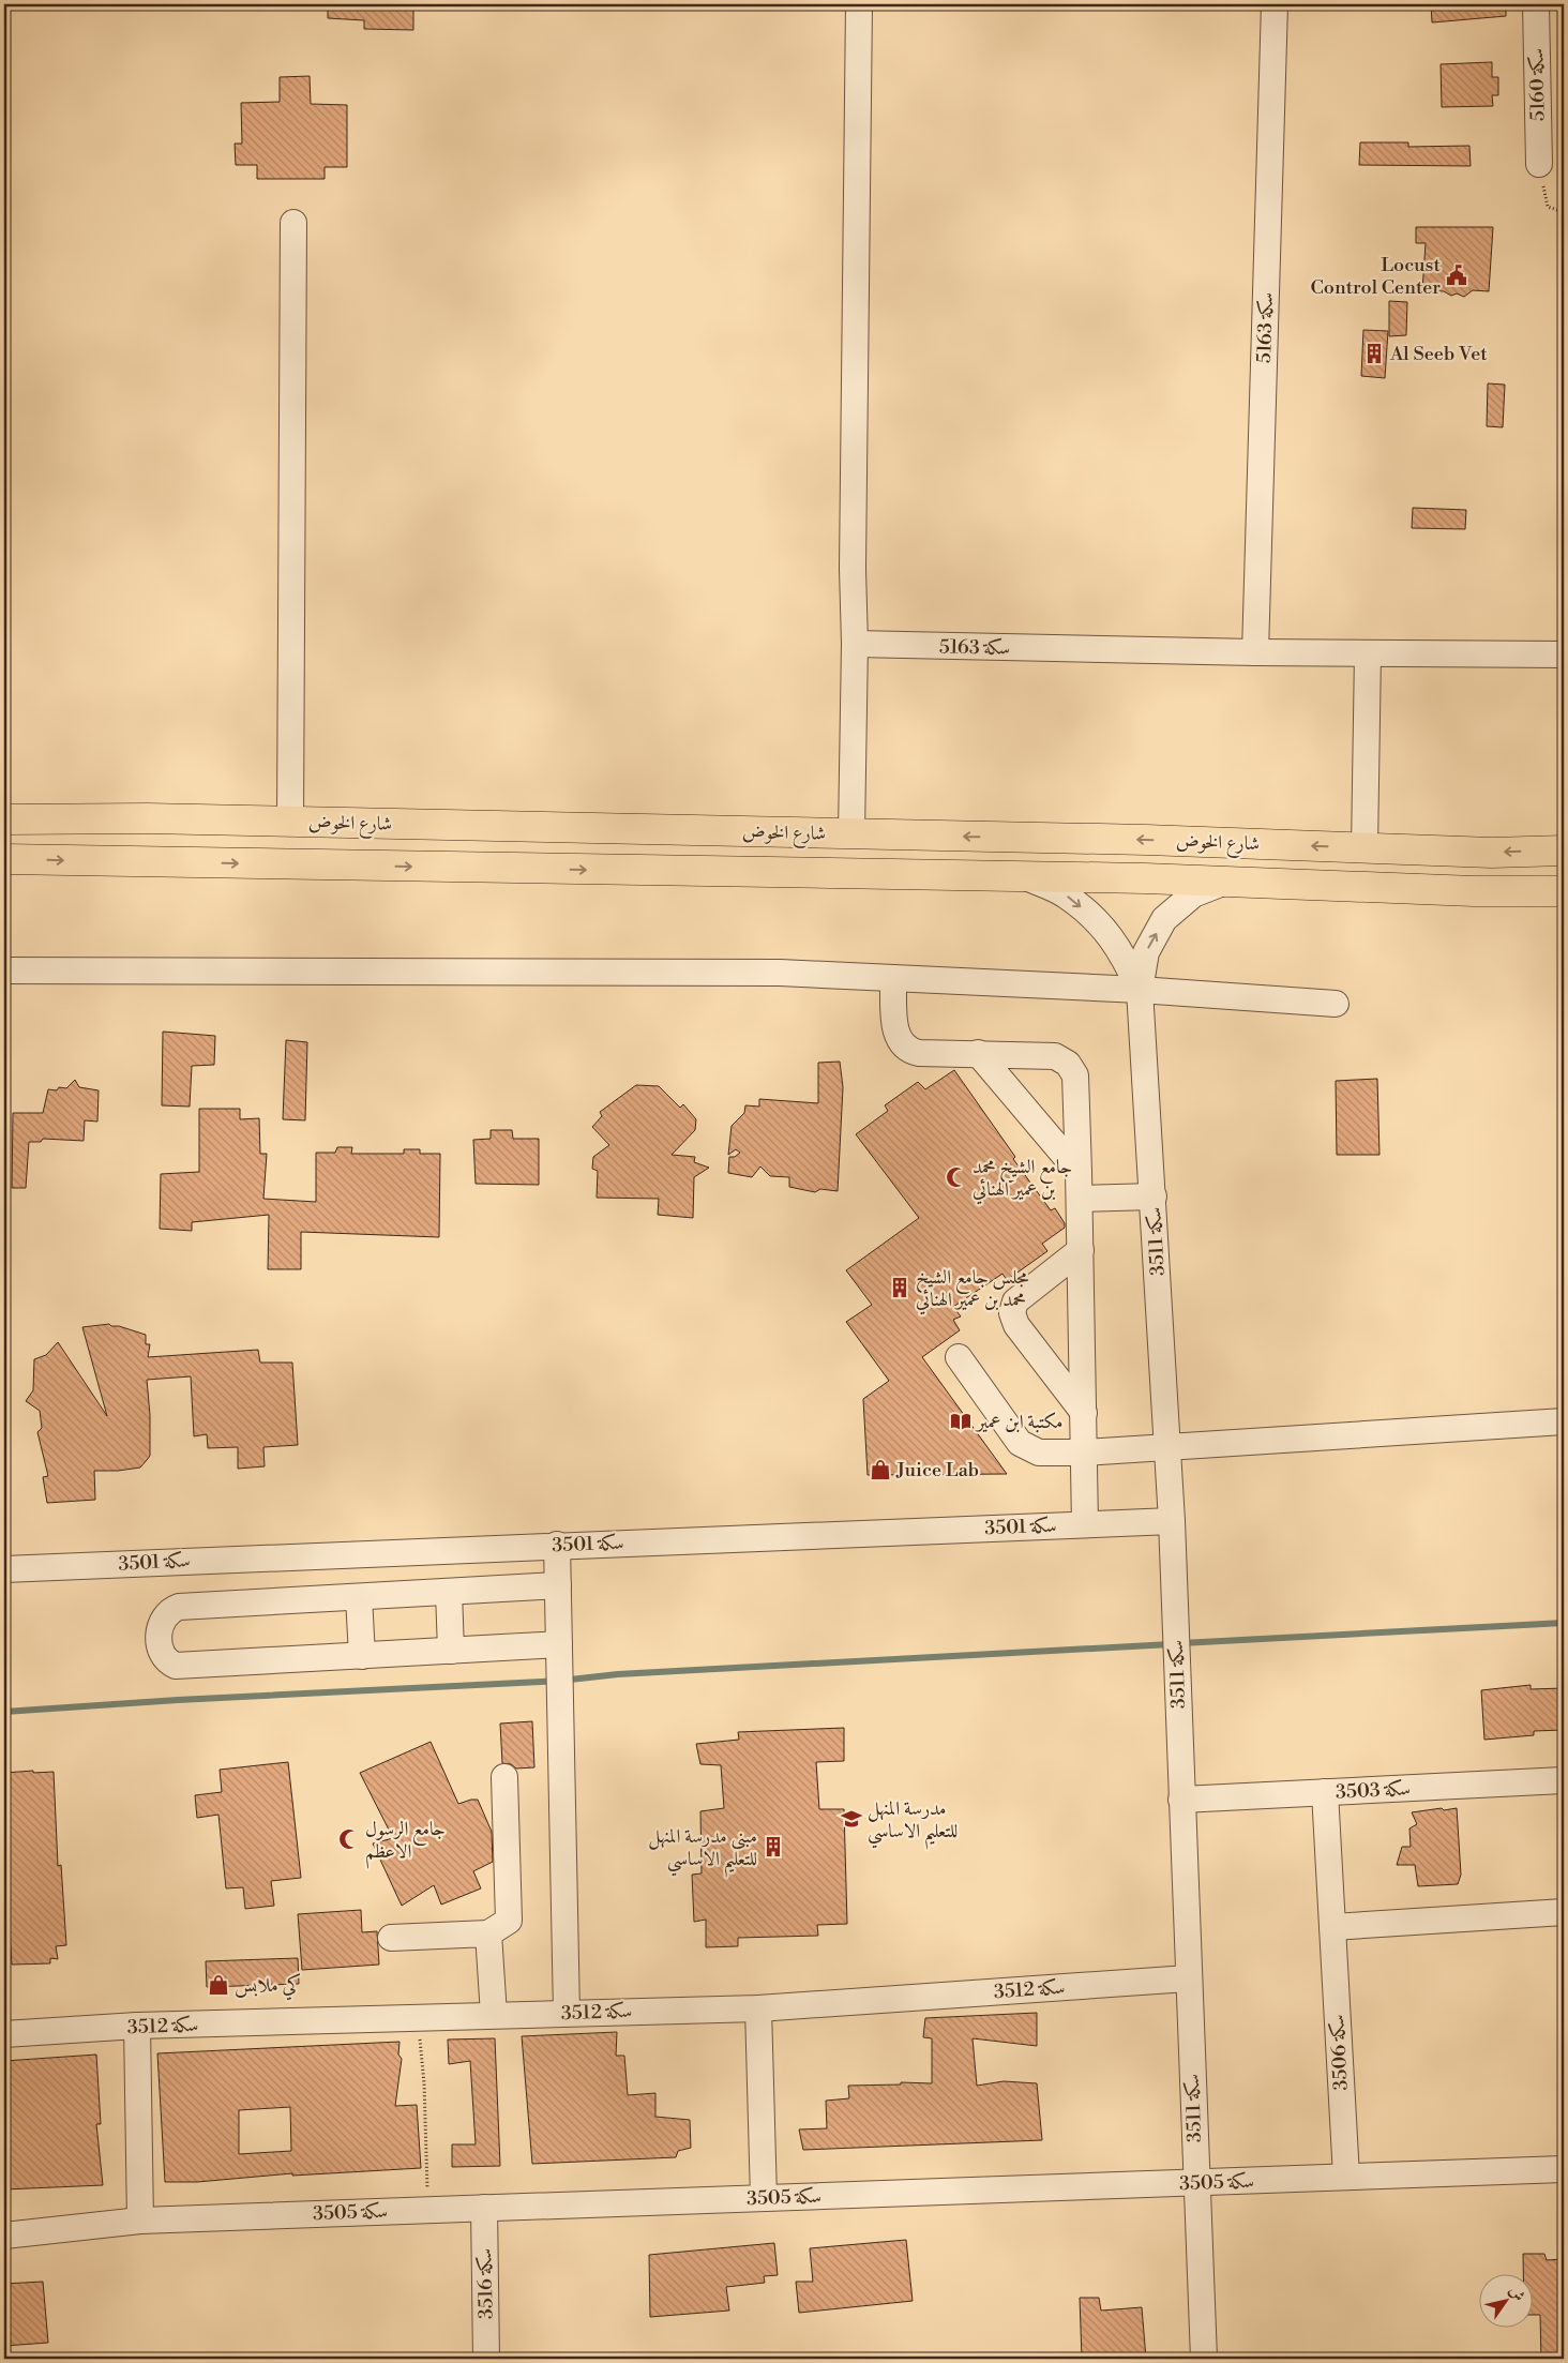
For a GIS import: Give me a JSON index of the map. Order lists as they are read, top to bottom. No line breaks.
{"streets":{"main road":["شارع الخوض"],"street":["سكة 5160","سكة 5163","سكة 3511","سكة 3501","سكة 3503","سكة 3512","سكة 3506","سكة 3505","سكة 3516"]},"crossings":[["سكة 3511","سكة 3501"],["سكة 3511","سكة 3503"],["سكة 3511","سكة 3512"],["سكة 3511","سكة 3505"],["سكة 3503","سكة 3506"],["سكة 3506","سكة 3505"],["سكة 3505","سكة 3516"]],"places":{"public building":["Locust Control Center"],"building":["Al Seeb Vet","مجلس جامع الشيخ محمد بن عمير الهنائي","مبنى مدرسة المنهل للتعليم الاساسي"],"mosque":["جامع الشيخ محمد بن عمير الهنائي","جامع الرسول الاعظم"],"library":["مكتبة ابن عمير"],"shop":["Juice Lab","كي ملابس"],"school or university":["مدرسة المنهل للتعليم الاساسي"]},"north":"top right"}
